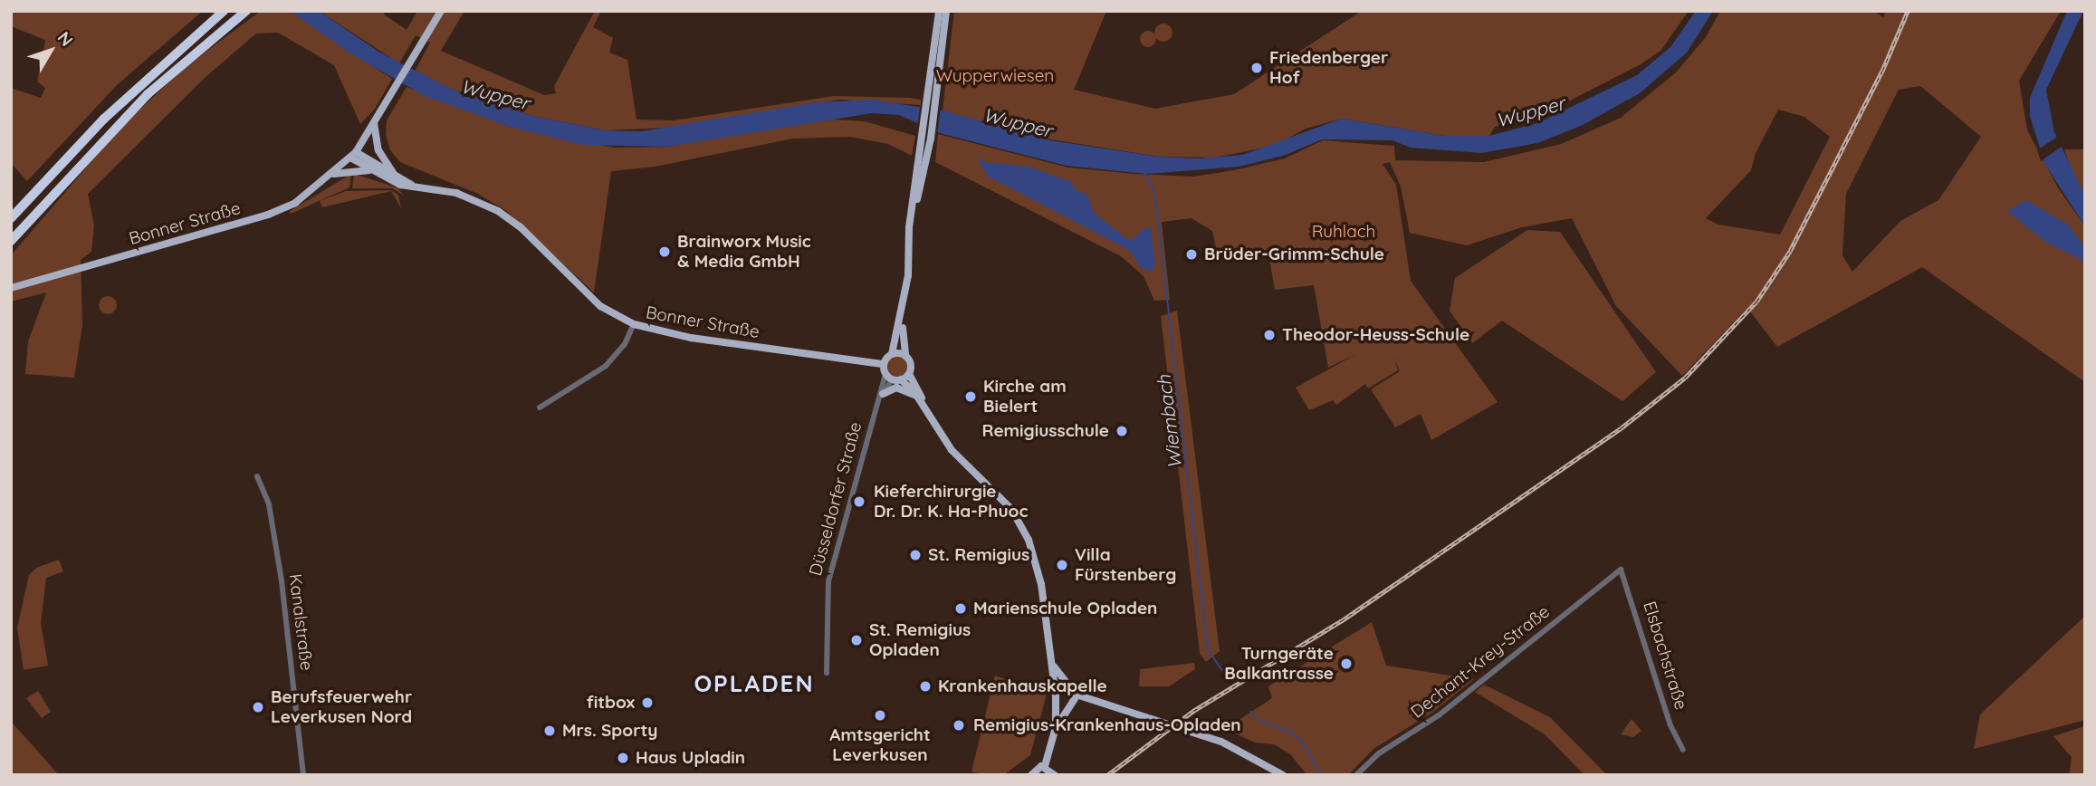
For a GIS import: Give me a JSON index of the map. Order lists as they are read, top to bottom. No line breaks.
{"streets":{"main road":["Bonner Straße"],"street":["Düsseldorfer Straße","Kanalstraße","Elsbachstraße","Dechant-Krey-Straße"]},"crossings":[["Bonner Straße","Düsseldorfer Straße"],["Elsbachstraße","Dechant-Krey-Straße"]],"districts":["OPLADEN"],"water":["Wupper","Wiembach"],"parks":["Wupperwiesen","Ruhlach"],"places":["Friedenberger Hof","Brainworx Music & Media GmbH","Brüder-Grimm-Schule","Theodor-Heuss-Schule","Kirche am Bielert","Remigiusschule","Kieferchirurgie Dr. Dr. K. Ha-Phuoc","St. Remigius","Villa Fürstenberg","Marienschule Opladen","St. Remigius Opladen","Turngeräte Balkantrasse","Krankenhauskapelle","fitbox","Berufsfeuerwehr Leverkusen Nord","Amtsgericht Leverkusen","Remigius-Krankenhaus-Opladen","Mrs. Sporty","Haus Upladin"],"north":"top right"}
